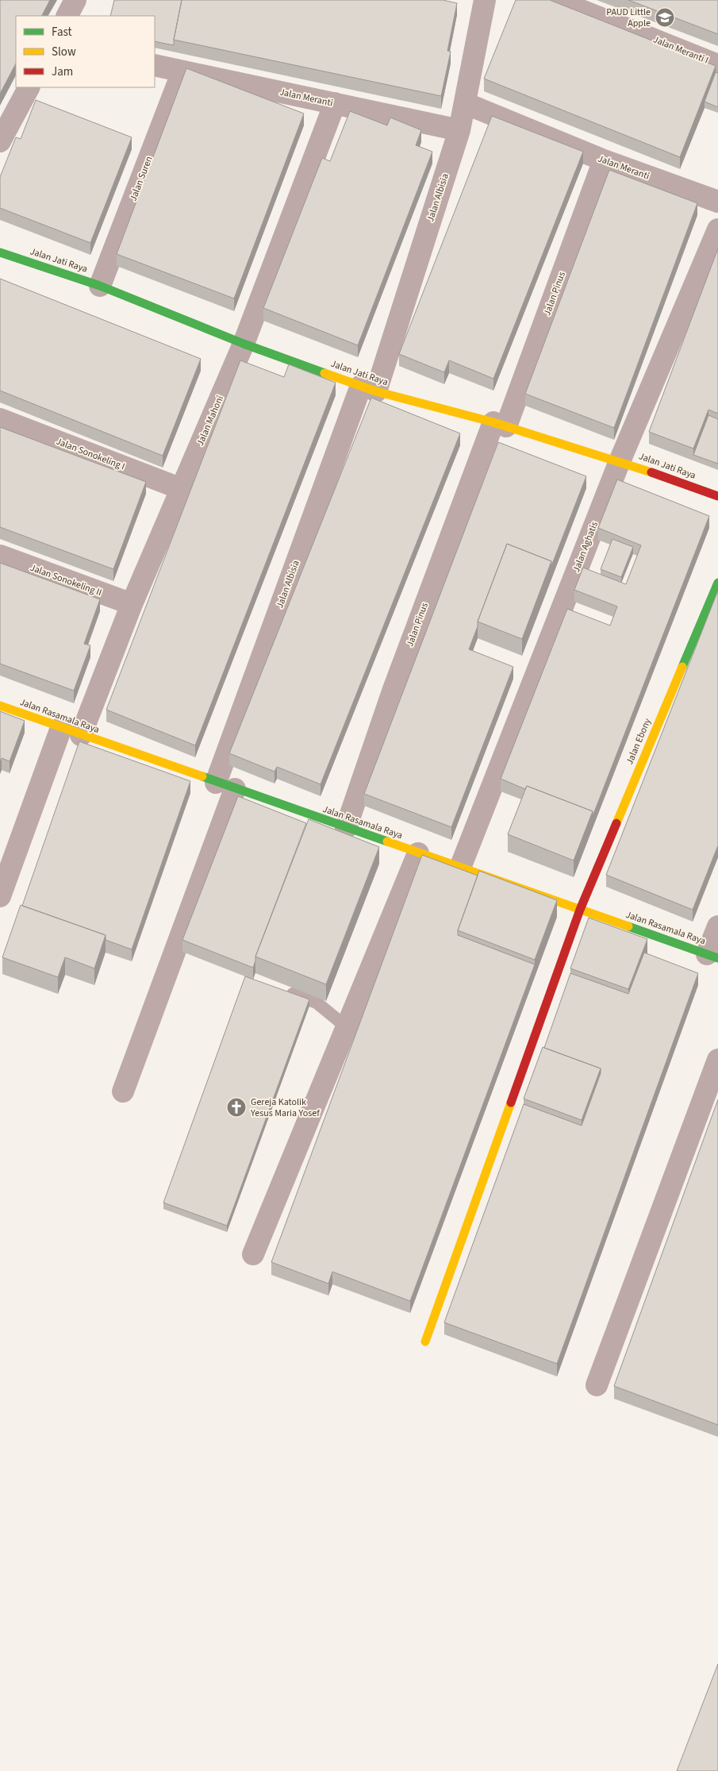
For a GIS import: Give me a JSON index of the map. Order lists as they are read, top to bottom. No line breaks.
{"streets":{"street":["Jalan Meranti I","Jalan Meranti","Jalan Suren","Jalan Albisia","Jalan Jati Raya","Jalan Pinus","Jalan Mahoni","Jalan Sonokeling I","Jalan Aghatis","Jalan Sonokeling II","Jalan Rasamala Raya","Jalan Ebony"]},"crossings":[["Jalan Meranti","Jalan Suren"],["Jalan Meranti","Jalan Albisia"],["Jalan Meranti","Jalan Pinus"],["Jalan Meranti","Jalan Mahoni"],["Jalan Suren","Jalan Jati Raya"],["Jalan Albisia","Jalan Jati Raya"],["Jalan Albisia","Jalan Rasamala Raya"],["Jalan Jati Raya","Jalan Pinus"],["Jalan Jati Raya","Jalan Mahoni"],["Jalan Jati Raya","Jalan Aghatis"],["Jalan Pinus","Jalan Rasamala Raya"],["Jalan Mahoni","Jalan Sonokeling I"],["Jalan Mahoni","Jalan Sonokeling II"],["Jalan Mahoni","Jalan Rasamala Raya"],["Jalan Aghatis","Jalan Rasamala Raya"],["Jalan Rasamala Raya","Jalan Ebony"]],"places":{"school or university":["PAUD Little Apple"],"church":["Gereja Katolik Yesus Maria Yosef"]},"legend":["Fast","Slow","Jam"]}
